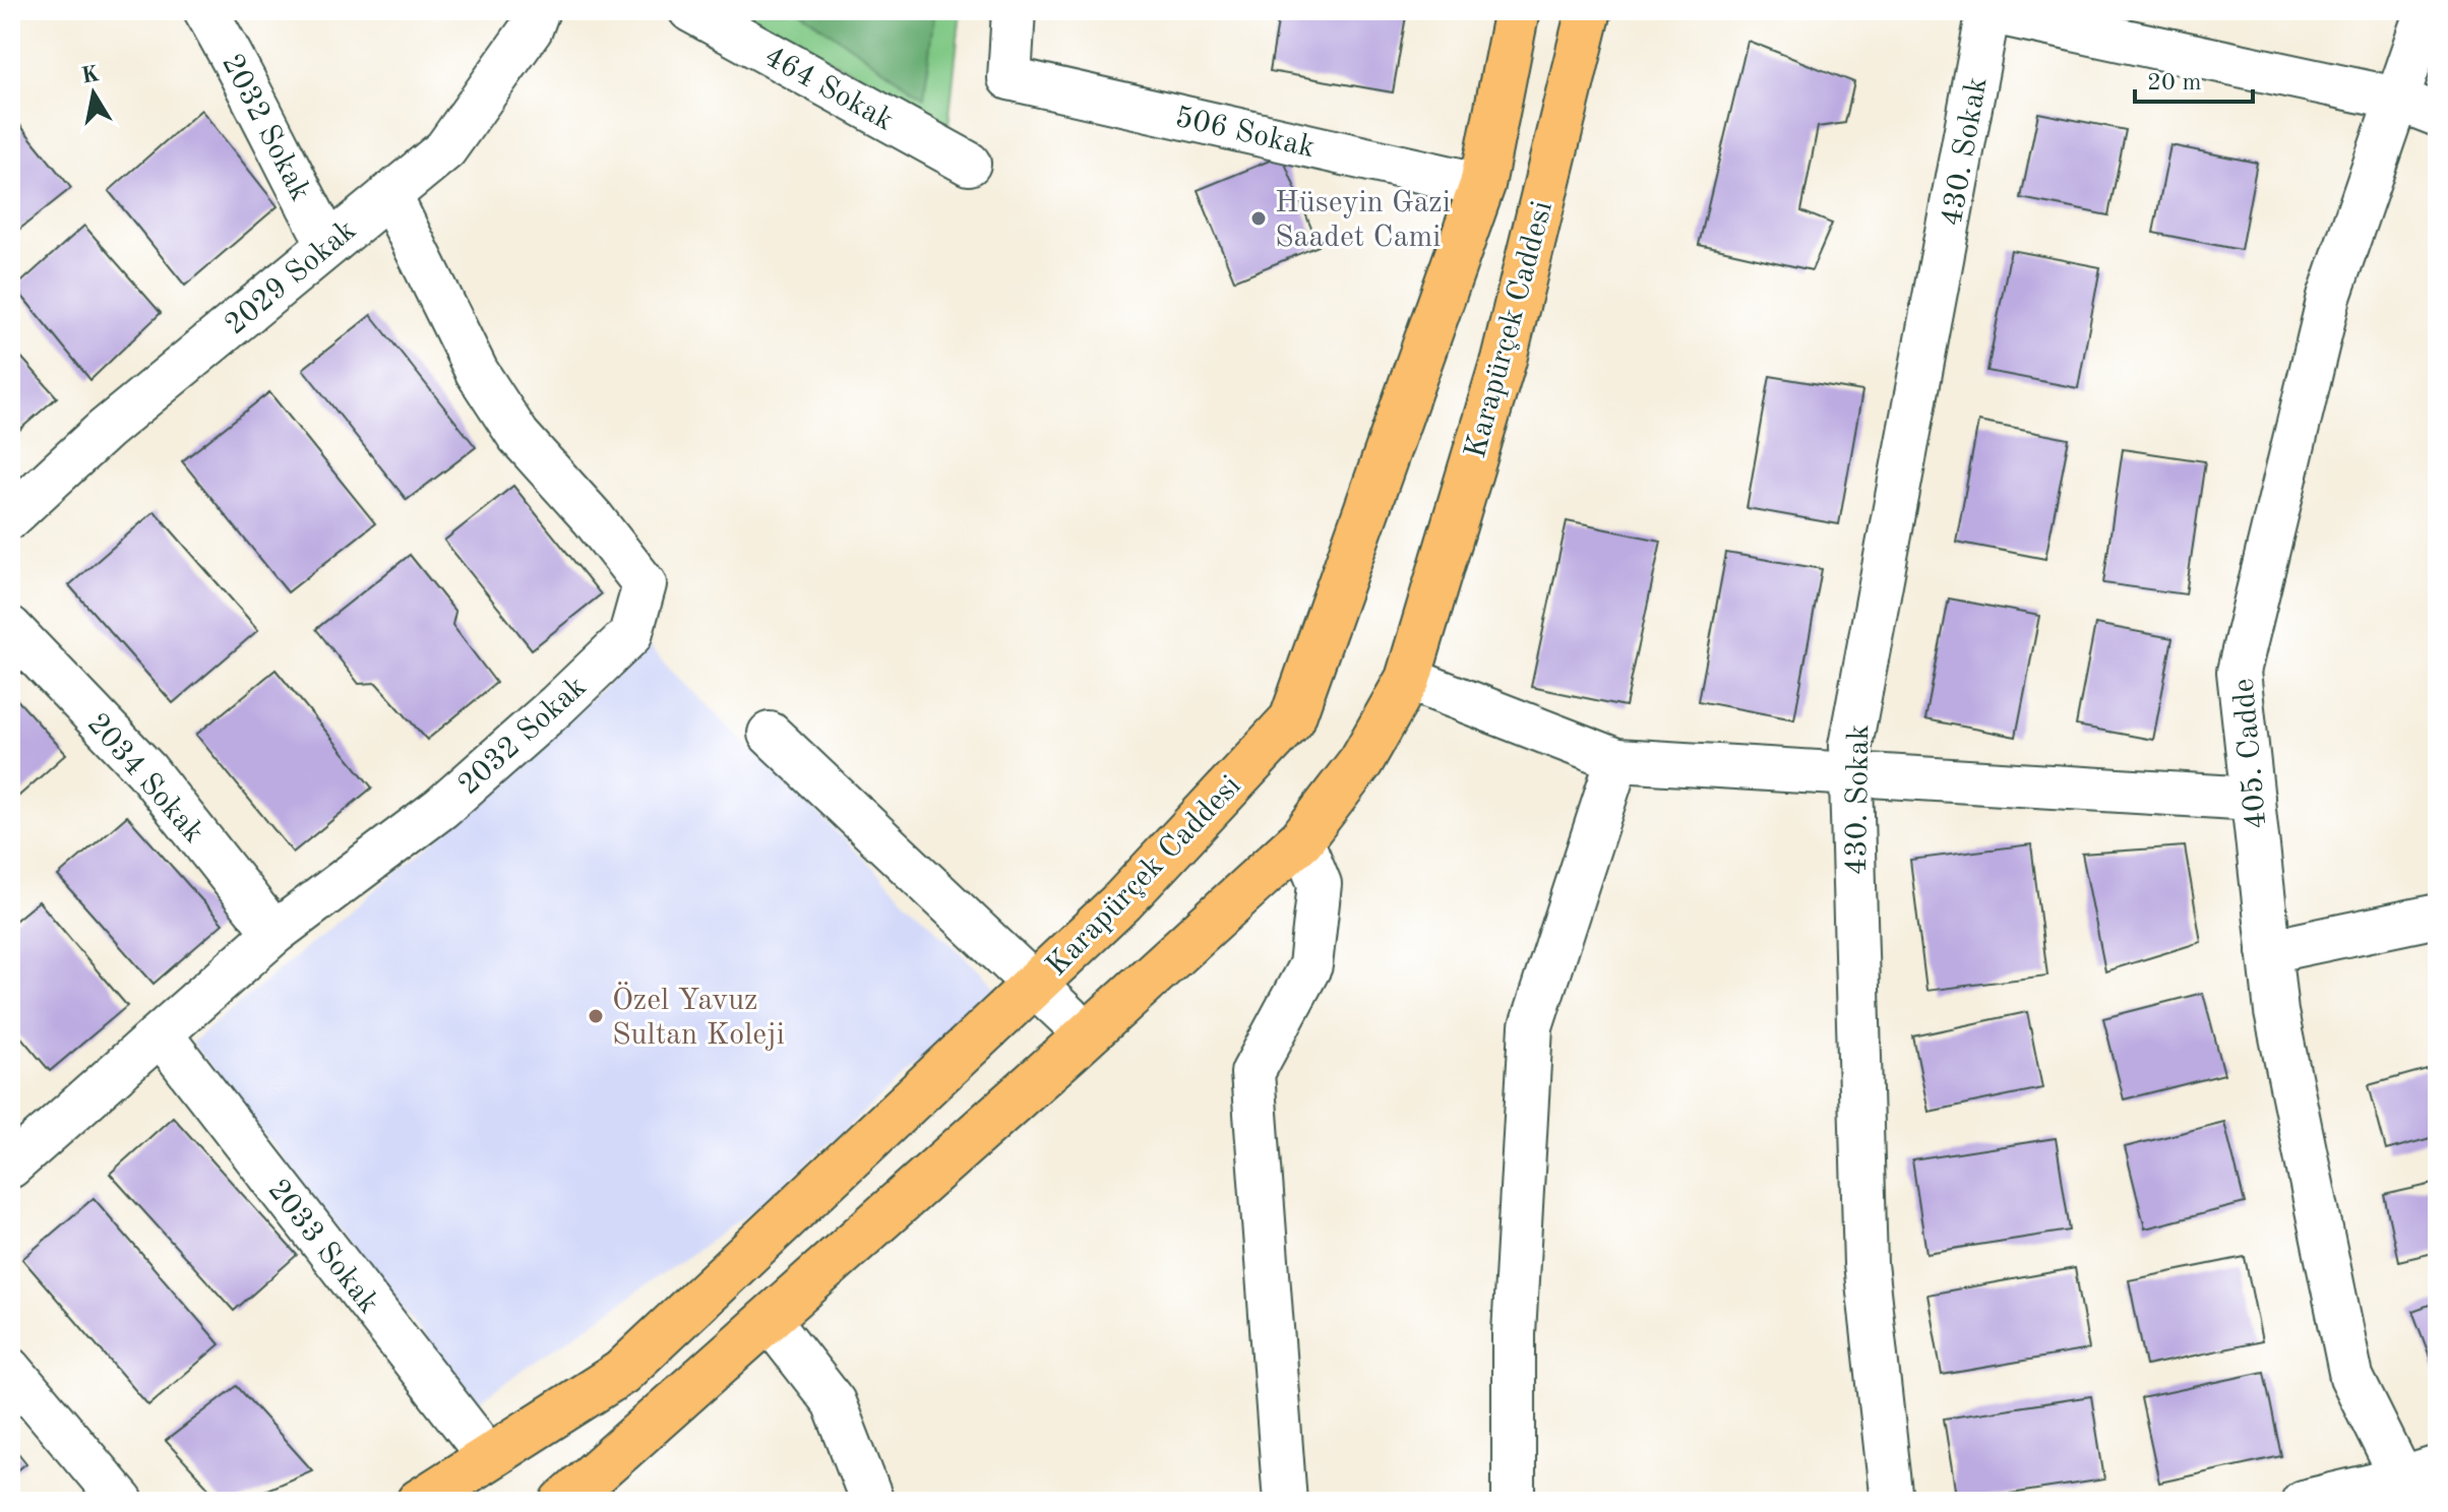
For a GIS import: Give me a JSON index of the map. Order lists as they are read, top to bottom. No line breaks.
{"streets":{"main road":["Karapürçek Caddesi"],"street":["464 Sokak","2032 Sokak","506 Sokak","430. Sokak","2029 Sokak","405. Cadde","2034 Sokak","2033 Sokak"]},"crossings":[["2032 Sokak","2029 Sokak"],["2032 Sokak","2034 Sokak"],["2032 Sokak","2033 Sokak"],["506 Sokak","Karapürçek Caddesi"],["Karapürçek Caddesi","2033 Sokak"]],"places":["Hüseyin Gazi Saadet Cami","Özel Yavuz Sultan Koleji"],"scale_bar":"20 m","north":"top"}
